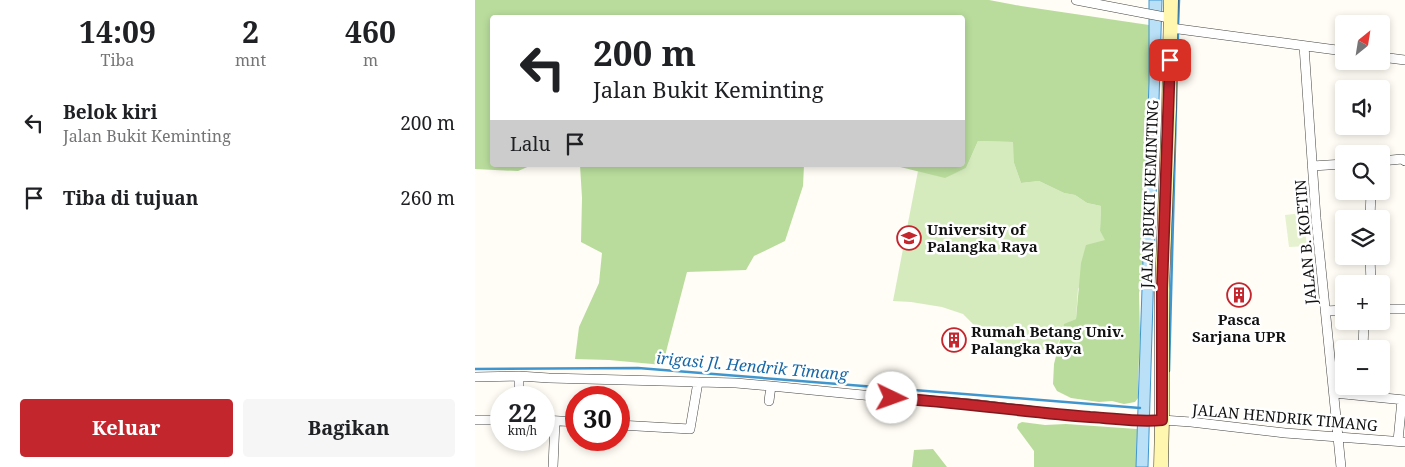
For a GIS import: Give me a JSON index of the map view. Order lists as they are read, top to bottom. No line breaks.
{"streets":{"main road":["JALAN BUKIT KEMINTING"],"street":["JALAN B. KOETIN","JALAN HENDRIK TIMANG"]},"crossings":[["JALAN BUKIT KEMINTING","JALAN HENDRIK TIMANG"],["JALAN B. KOETIN","JALAN HENDRIK TIMANG"]],"water":["irigasi Jl. Hendrik Timang"],"places":{"school or university":["University of Palangka Raya"],"building":["Pasca Sarjana UPR","Rumah Betang Univ. Palangka Raya"]},"north":"top right","page":{"eta":["14:09","Tiba","2","mnt","460","m"],"map_buttons":["+","−"],"turn":["200 m","Jalan Bukit Keminting"],"list":[{"name":"Belok kiri","note":"Jalan Bukit Keminting","value":"200 m"},{"name":"Tiba di tujuan","value":"260 m"}],"then":"Lalu","speed":"22 km/h","limit":"30","buttons":["Keluar","Bagikan"]}}
